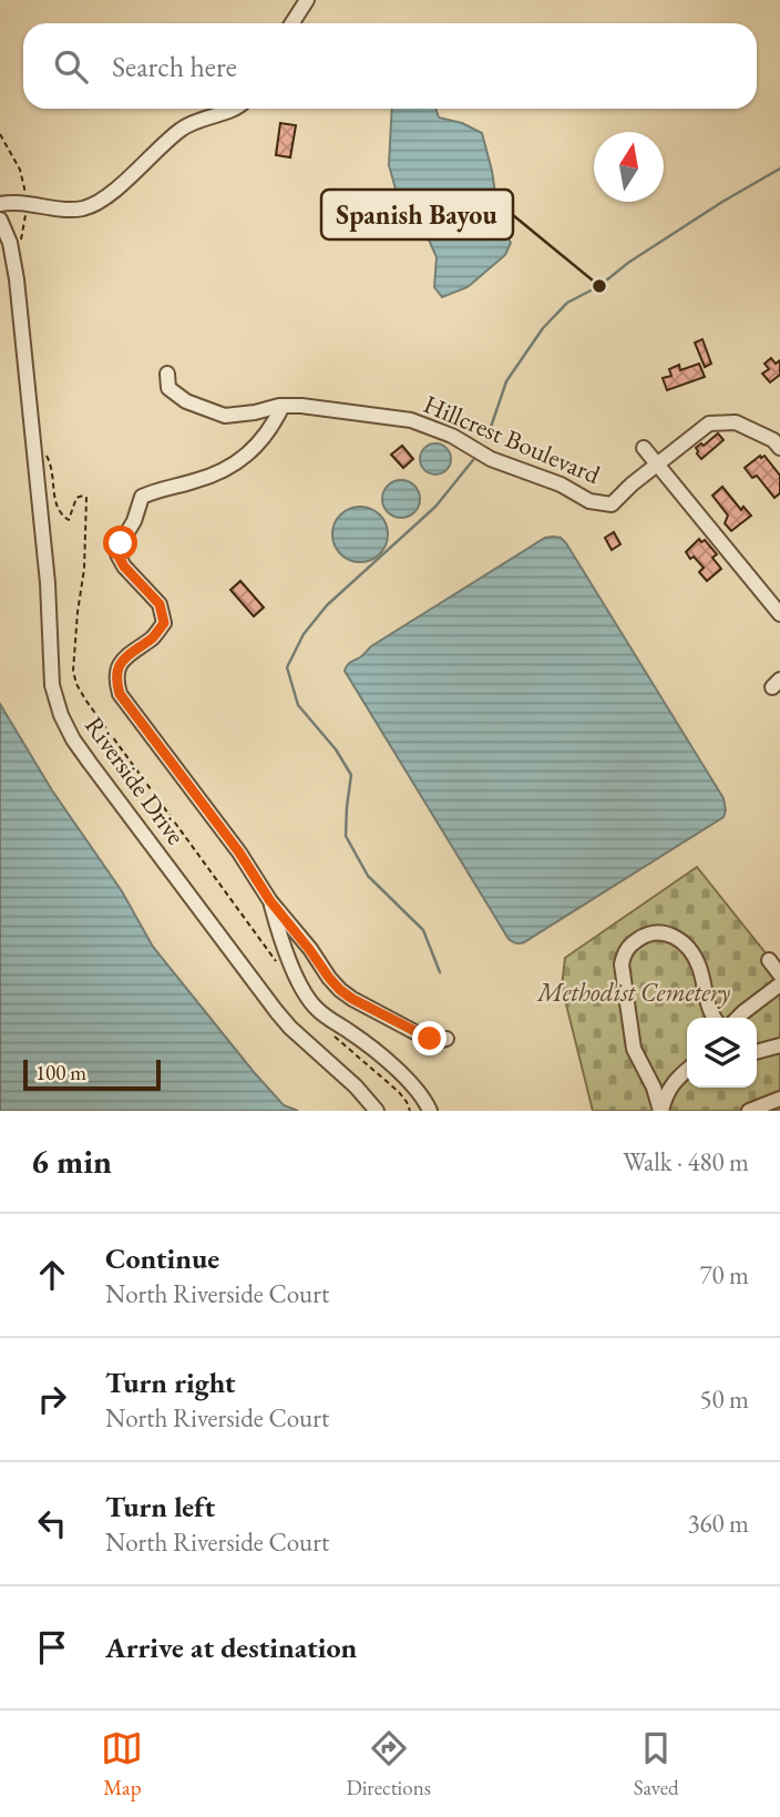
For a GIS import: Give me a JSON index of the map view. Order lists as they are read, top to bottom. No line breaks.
{"streets":{"street":["Hillcrest Boulevard","Riverside Drive"]},"parks":["Methodist Cemetery"],"places":["Spanish Bayou"],"scale_bar":"100 m","north":"top","page":{"search":"Search here","scale":"100 m","heading":["6 min","Walk · 480 m"],"list":[["Continue","North Riverside Court","70 m"],["Turn right","North Riverside Court","50 m"],["Turn left","North Riverside Court","360 m"],"Arrive at destination"],"nav":["Map","Directions","Saved"]}}
